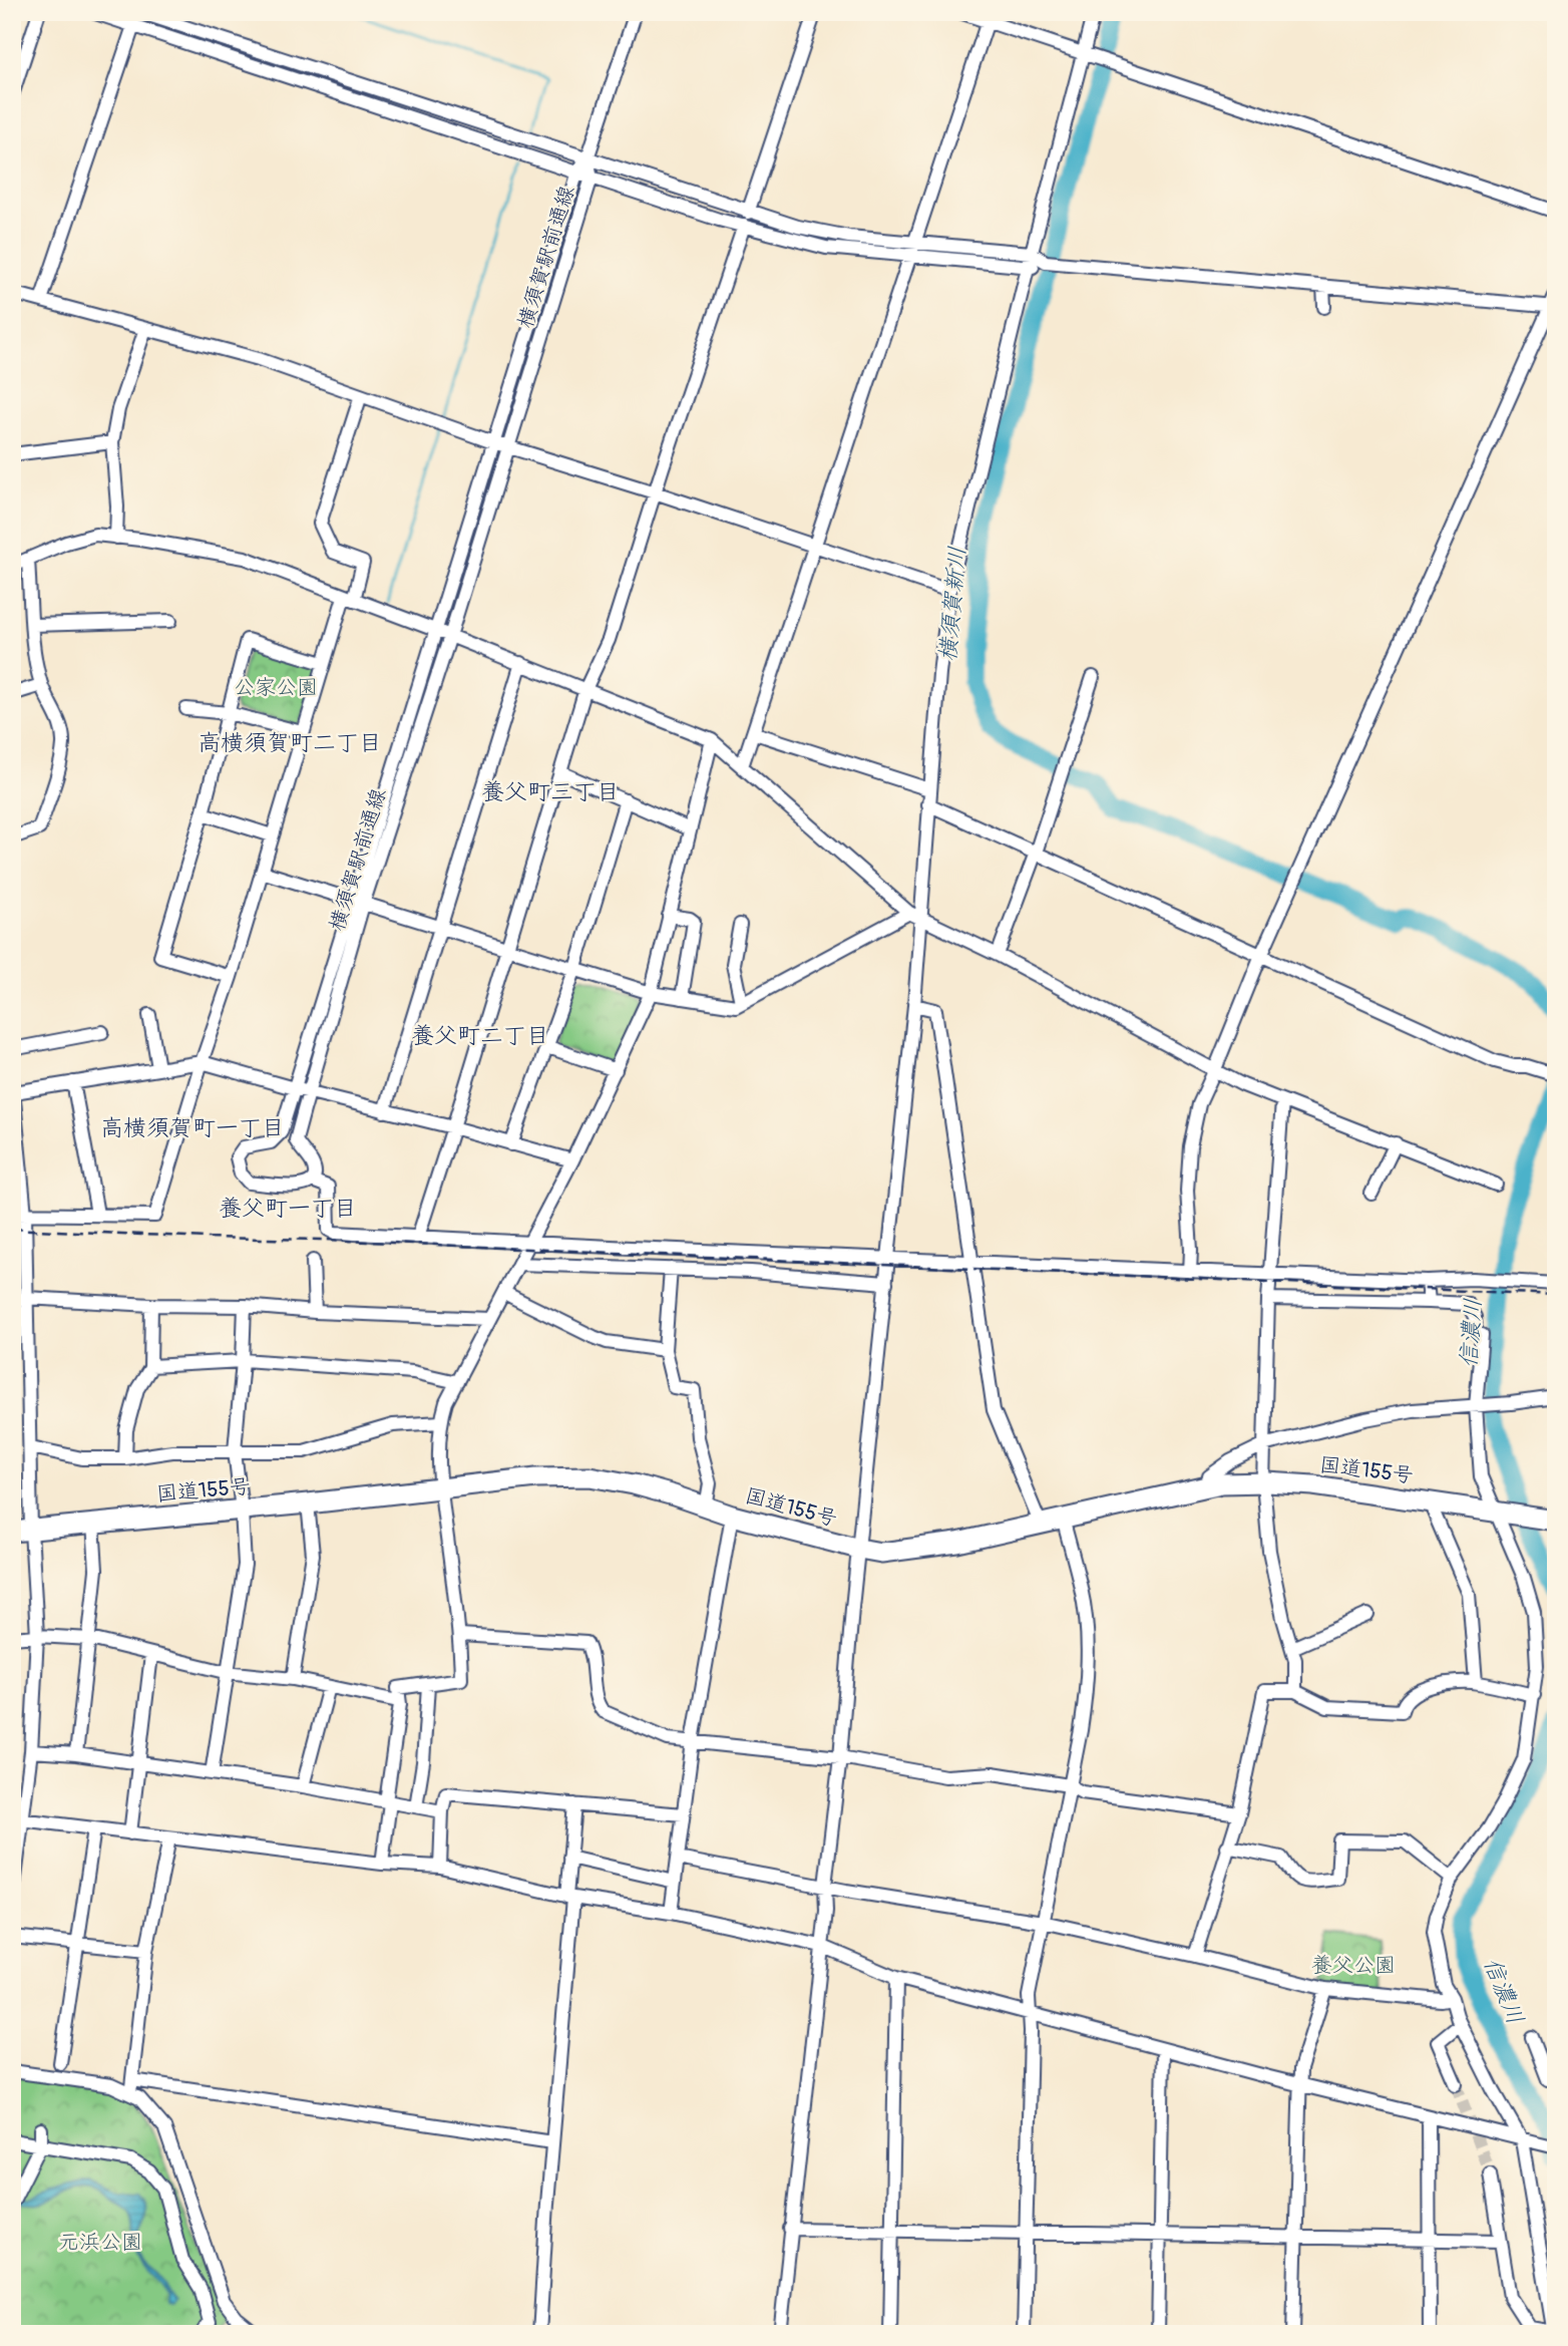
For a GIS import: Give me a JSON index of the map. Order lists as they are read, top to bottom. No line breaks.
{"streets":{"highway":["国道155号"],"street":["横須賀駅前通線"]},"districts":["高横須賀町二丁目","養父町三丁目","養父町二丁目","高横須賀町一丁目","養父町一丁目"],"water":["横須賀新川","信濃川"],"parks":["公家公園","養父公園","元浜公園"]}
